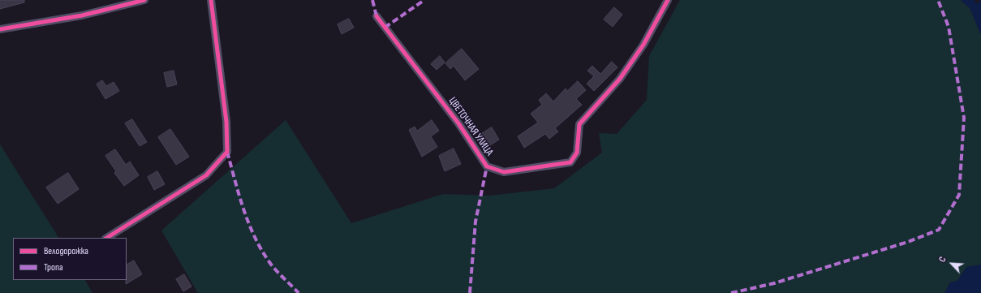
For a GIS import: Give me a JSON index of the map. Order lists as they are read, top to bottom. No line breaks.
{"streets":{"street":["ЦВЕТОЧНАЯ УЛИЦА"]},"legend":["Велодорожка","Тропа"],"north":"top left"}
